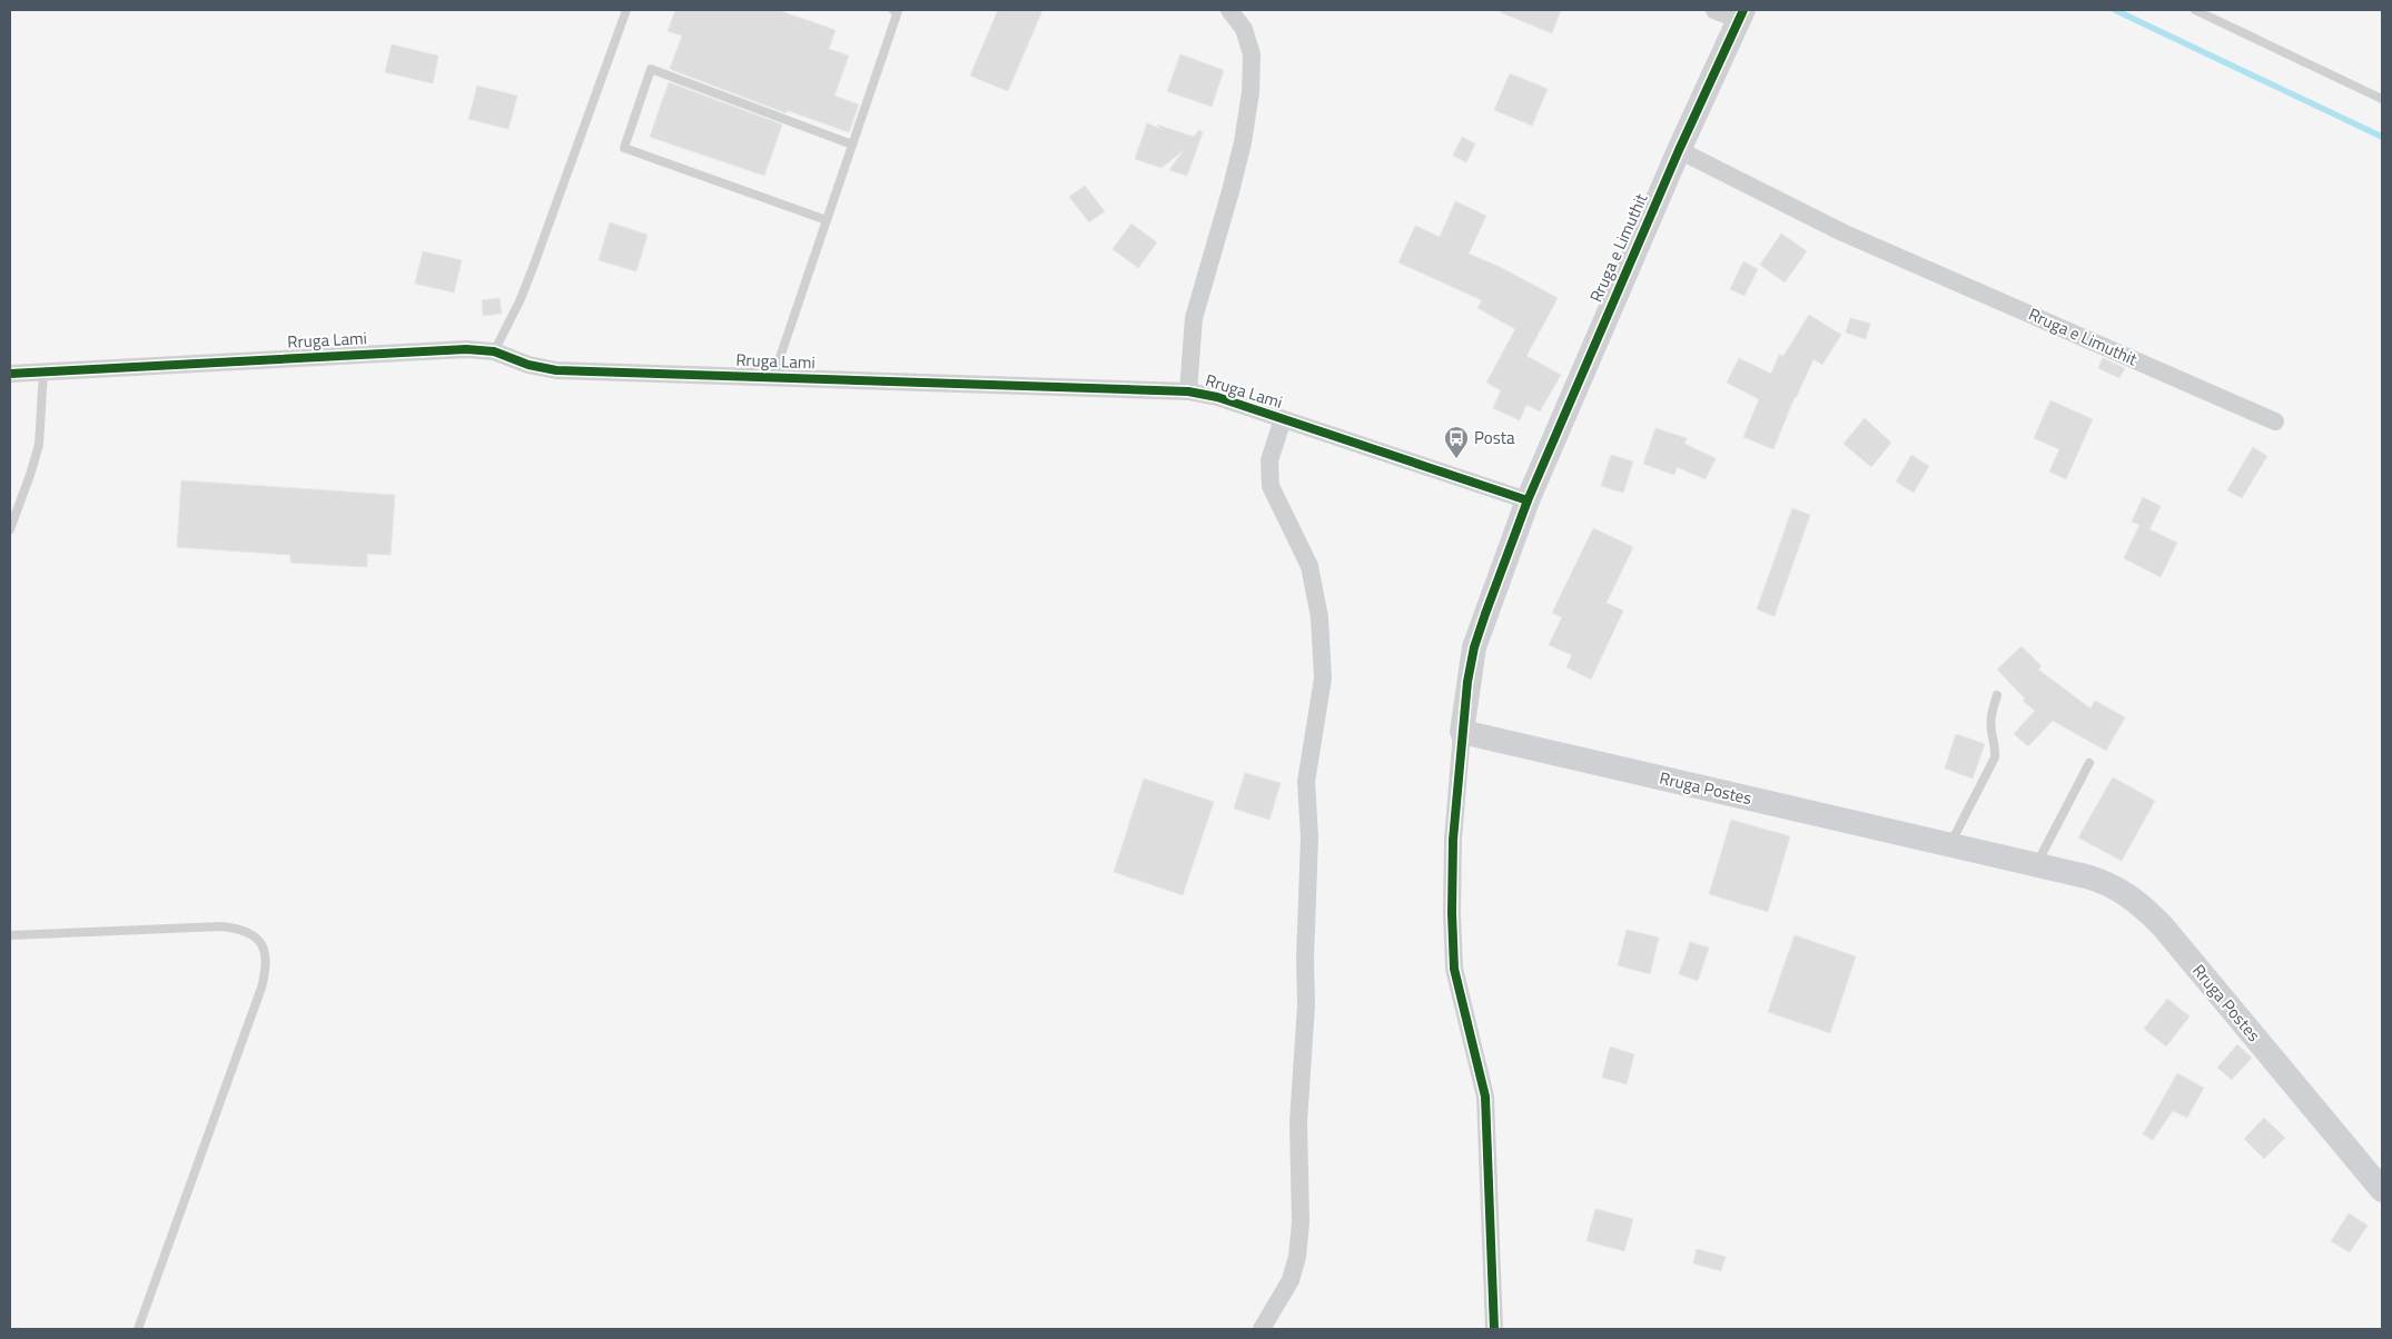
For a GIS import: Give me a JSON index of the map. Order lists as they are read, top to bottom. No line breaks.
{"streets":{"street":["Rruga e Limuthit","Rruga Lami","Rruga Postes"]},"crossings":[["Rruga e Limuthit","Rruga Lami"],["Rruga e Limuthit","Rruga Postes"]],"places":{"bus stop":["Posta"]}}
